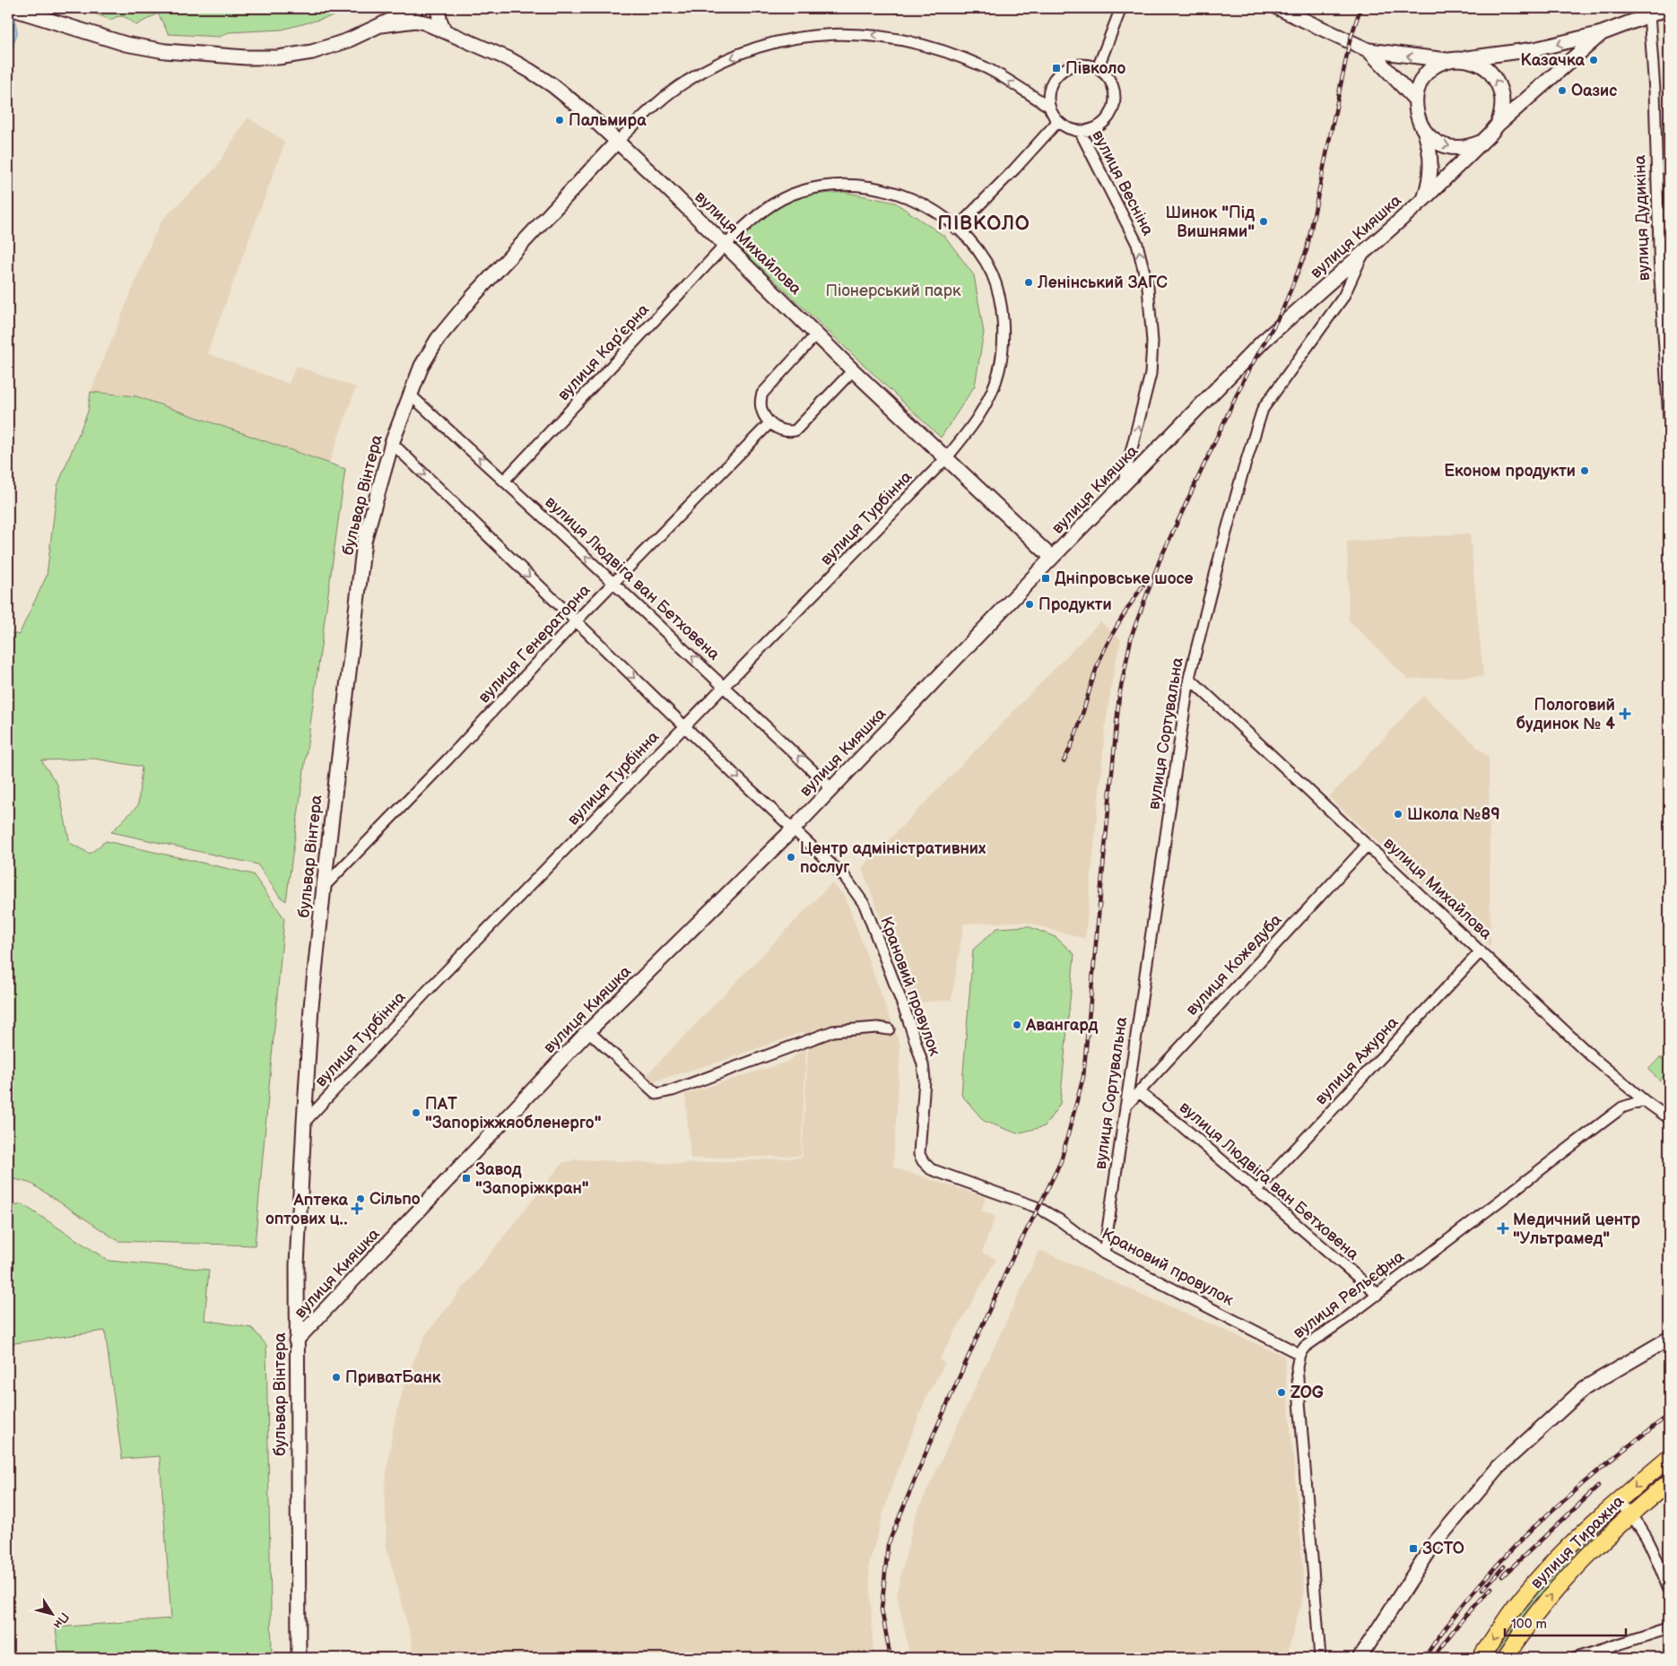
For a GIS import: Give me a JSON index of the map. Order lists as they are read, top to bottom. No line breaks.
{"streets":{"main road":["вулиця Тиражна"],"street":["вулиця Весніна","вулиця Дудикіна","вулиця Кияшка","вулиця Михайлова","вулиця Кар’єрна","бульвар Вінтера","вулиця Турбінна","вулиця Людвіга ван Бетховена","вулиця Генераторна","вулиця Сортувальна","вулиця Кожедуба","Крановий провулок","вулиця Ажурна","вулиця Рельєфна"]},"crossings":[["вулиця Весніна","вулиця Кияшка"],["вулиця Кияшка","вулиця Михайлова"],["вулиця Кияшка","бульвар Вінтера"],["вулиця Кияшка","вулиця Людвіга ван Бетховена"],["вулиця Кияшка","вулиця Сортувальна"],["вулиця Кияшка","Крановий провулок"],["вулиця Михайлова","вулиця Кар’єрна"],["вулиця Михайлова","бульвар Вінтера"],["вулиця Михайлова","вулиця Турбінна"],["вулиця Михайлова","вулиця Сортувальна"],["вулиця Михайлова","вулиця Кожедуба"],["вулиця Михайлова","вулиця Ажурна"],["вулиця Михайлова","вулиця Рельєфна"],["вулиця Кар’єрна","вулиця Турбінна"],["вулиця Кар’єрна","вулиця Людвіга ван Бетховена"],["бульвар Вінтера","вулиця Турбінна"],["бульвар Вінтера","вулиця Людвіга ван Бетховена"],["бульвар Вінтера","вулиця Генераторна"],["вулиця Турбінна","вулиця Людвіга ван Бетховена"],["вулиця Людвіга ван Бетховена","вулиця Генераторна"],["вулиця Людвіга ван Бетховена","вулиця Кожедуба"],["вулиця Людвіга ван Бетховена","вулиця Ажурна"],["вулиця Людвіга ван Бетховена","вулиця Рельєфна"],["вулиця Сортувальна","вулиця Кожедуба"],["вулиця Сортувальна","Крановий провулок"],["Крановий провулок","вулиця Рельєфна"]],"one_way":["вулиця Весніна"],"districts":["ПІВКОЛО"],"parks":["Піонерський парк"],"places":{"other":["Казачка","Оазис","Пальмира","Шинок \"Під Вишнями\"","Ленінський ЗАГС","Економ продукти","Продукти","Школа №89","Центр адміністративних послуг","Авангард","ПАТ \"Запоріжжяобленерго\"","Сільпо","ПриватБанк","ZOG"],"transit":["Півколо","Дніпровське шосе","Завод \"Запоріжкран\"","ЗСТО"],"health":["Пологовий будинок № 4","Аптека оптових ц‥","Медичний центр \"Ультрамед\""]},"scale_bar":"100 m","north":"bottom right"}
